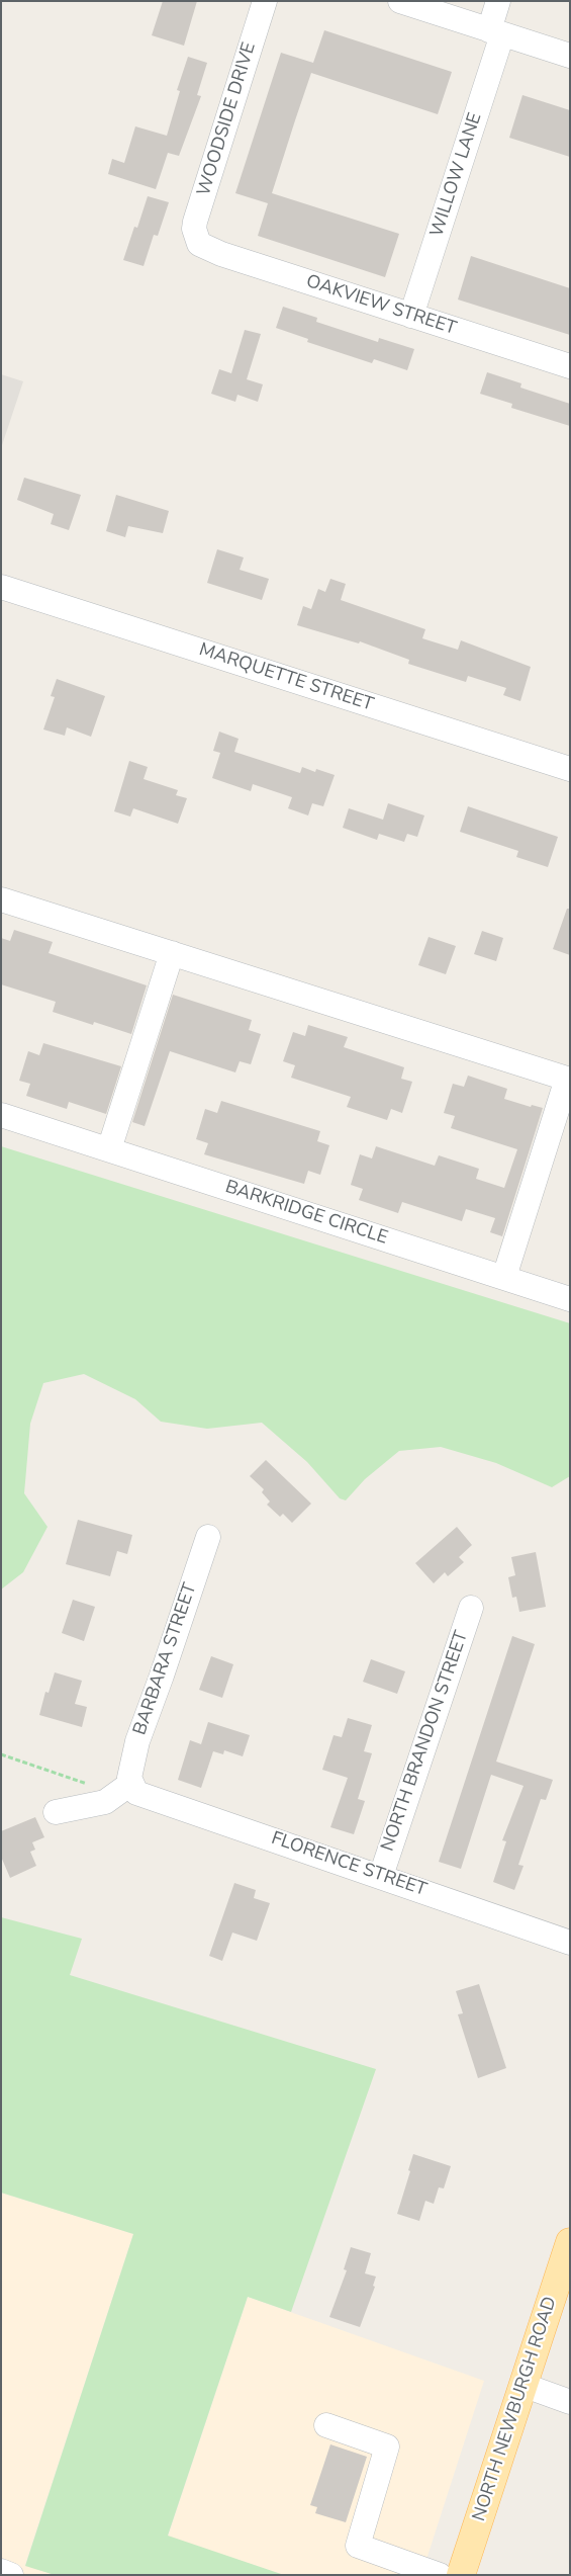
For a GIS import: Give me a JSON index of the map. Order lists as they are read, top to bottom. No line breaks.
{"streets":{"main road":["NORTH NEWBURGH ROAD"],"street":["WOODSIDE DRIVE","WILLOW LANE","OAKVIEW STREET","MARQUETTE STREET","BARKRIDGE CIRCLE","BARBARA STREET","NORTH BRANDON STREET","FLORENCE STREET"]},"crossings":[["WOODSIDE DRIVE","OAKVIEW STREET"],["WILLOW LANE","OAKVIEW STREET"],["BARBARA STREET","FLORENCE STREET"],["NORTH BRANDON STREET","FLORENCE STREET"]]}
